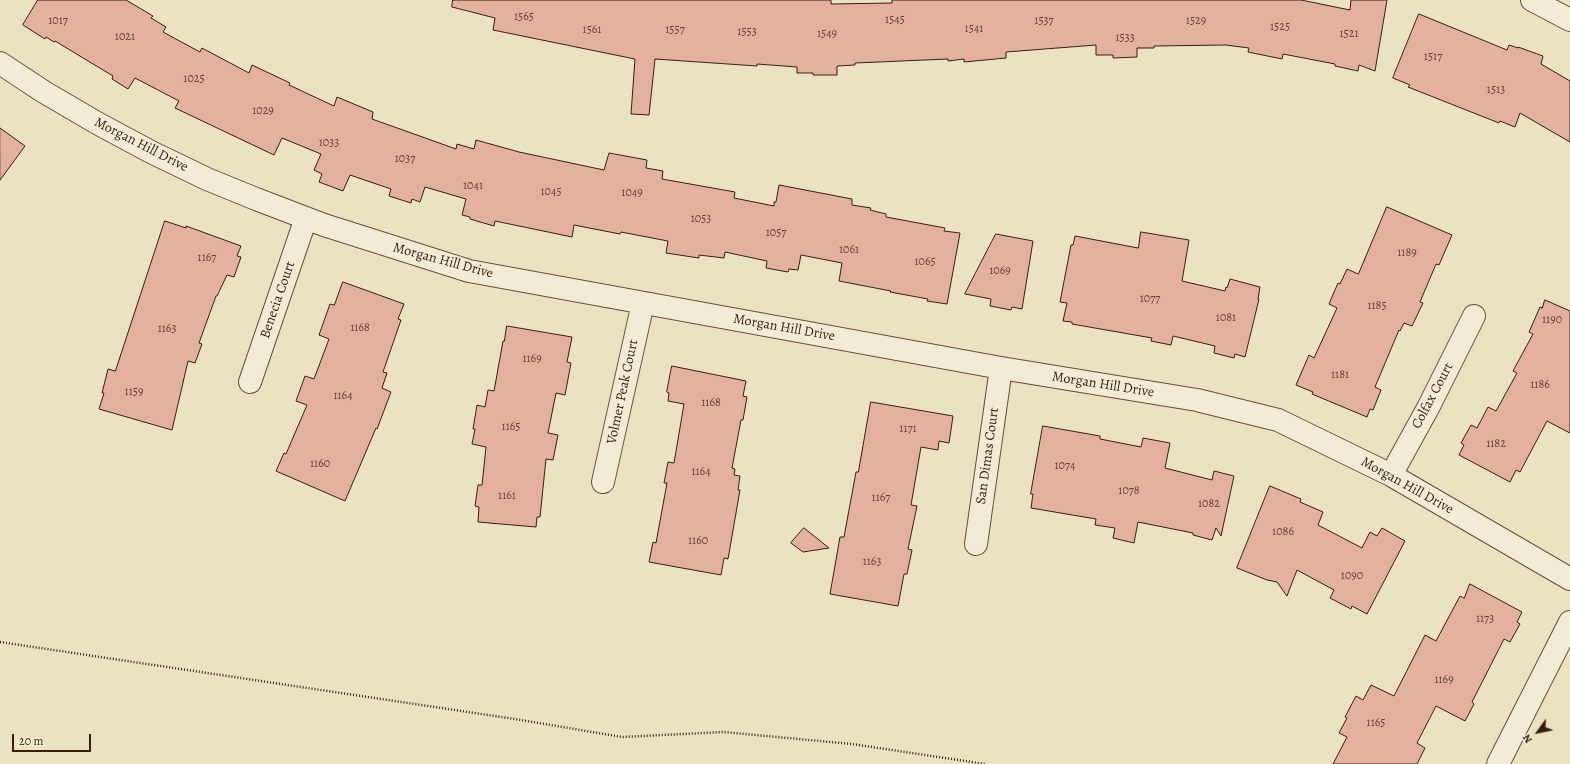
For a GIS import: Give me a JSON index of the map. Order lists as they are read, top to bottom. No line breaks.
{"streets":{"street":["Morgan Hill Drive","Benecia Court","Volmer Peak Court","Colfax Court","San Dimas Court"]},"crossings":[["Morgan Hill Drive","Benecia Court"],["Morgan Hill Drive","Volmer Peak Court"],["Morgan Hill Drive","Colfax Court"],["Morgan Hill Drive","San Dimas Court"]],"house_numbers":["1565","1545","1017","1537","1529","1525","1541","1561","1557","1553","1549","1521","1021","1533","1517","1025","1513","1029","1033","1037","1041","1045","1049","1053","1057","1061","1189","1167","1065","1069","1077","1185","1081","1190","1168","1163","1169","1181","1186","1159","1164","1168","1165","1171","1182","1160","1074","1164","1078","1161","1167","1082","1086","1160","1163","1090","1173","1169","1165"],"scale_bar":"20 m","north":"bottom left"}
